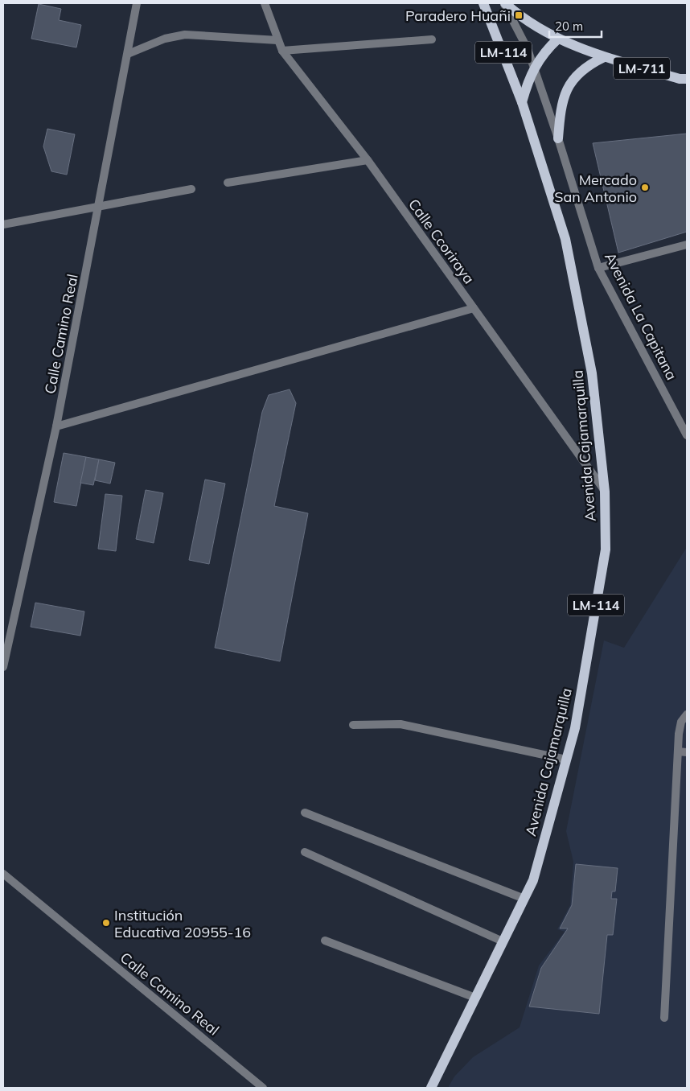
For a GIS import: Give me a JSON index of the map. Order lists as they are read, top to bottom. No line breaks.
{"streets":{"main road":["LM-114","LM-711","Avenida Cajamarquilla"],"street":["Calle Ccoriraya","Avenida La Capitana","Calle Camino Real"]},"crossings":[["LM-711","Avenida La Capitana"],["Calle Ccoriraya","Avenida Cajamarquilla"]],"places":{"transit":["Paradero Huañi"],"other":["Mercado San Antonio","Institución Educativa 20955-16"]},"scale_bar":"20 m"}
